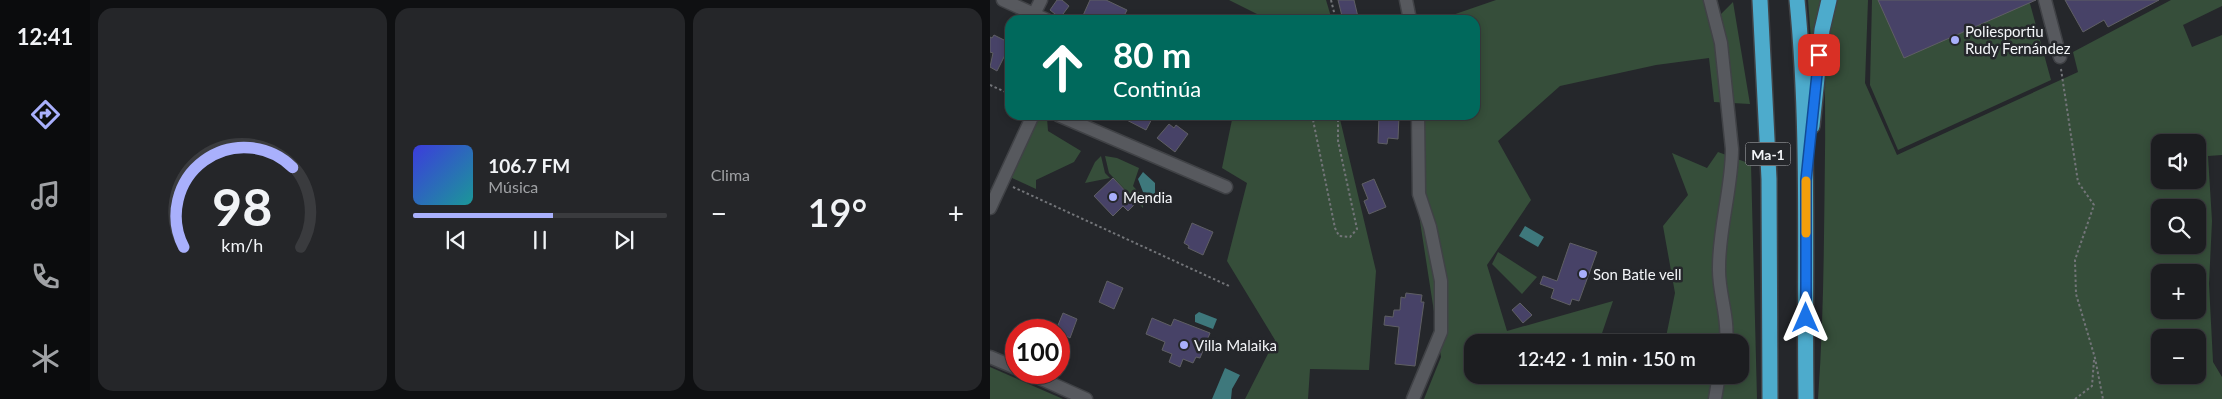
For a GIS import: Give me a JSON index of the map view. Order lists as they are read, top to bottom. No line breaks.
{"streets":{"highway":["Ma-1"]},"places":["Poliesportiu Rudy Fernández","Mendia","Son Batle vell","Villa Malaika"],"page":{"tabs":"12:41","tile":"Clima","turn":["80 m","Continúa"],"map_buttons":["+","−"],"song":["106.7 FM","Música"],"heat":["−","19°","+"],"limit":"100","trip":"12:42 · 1 min · 150 m","gauge":["98","km/h"]}}
